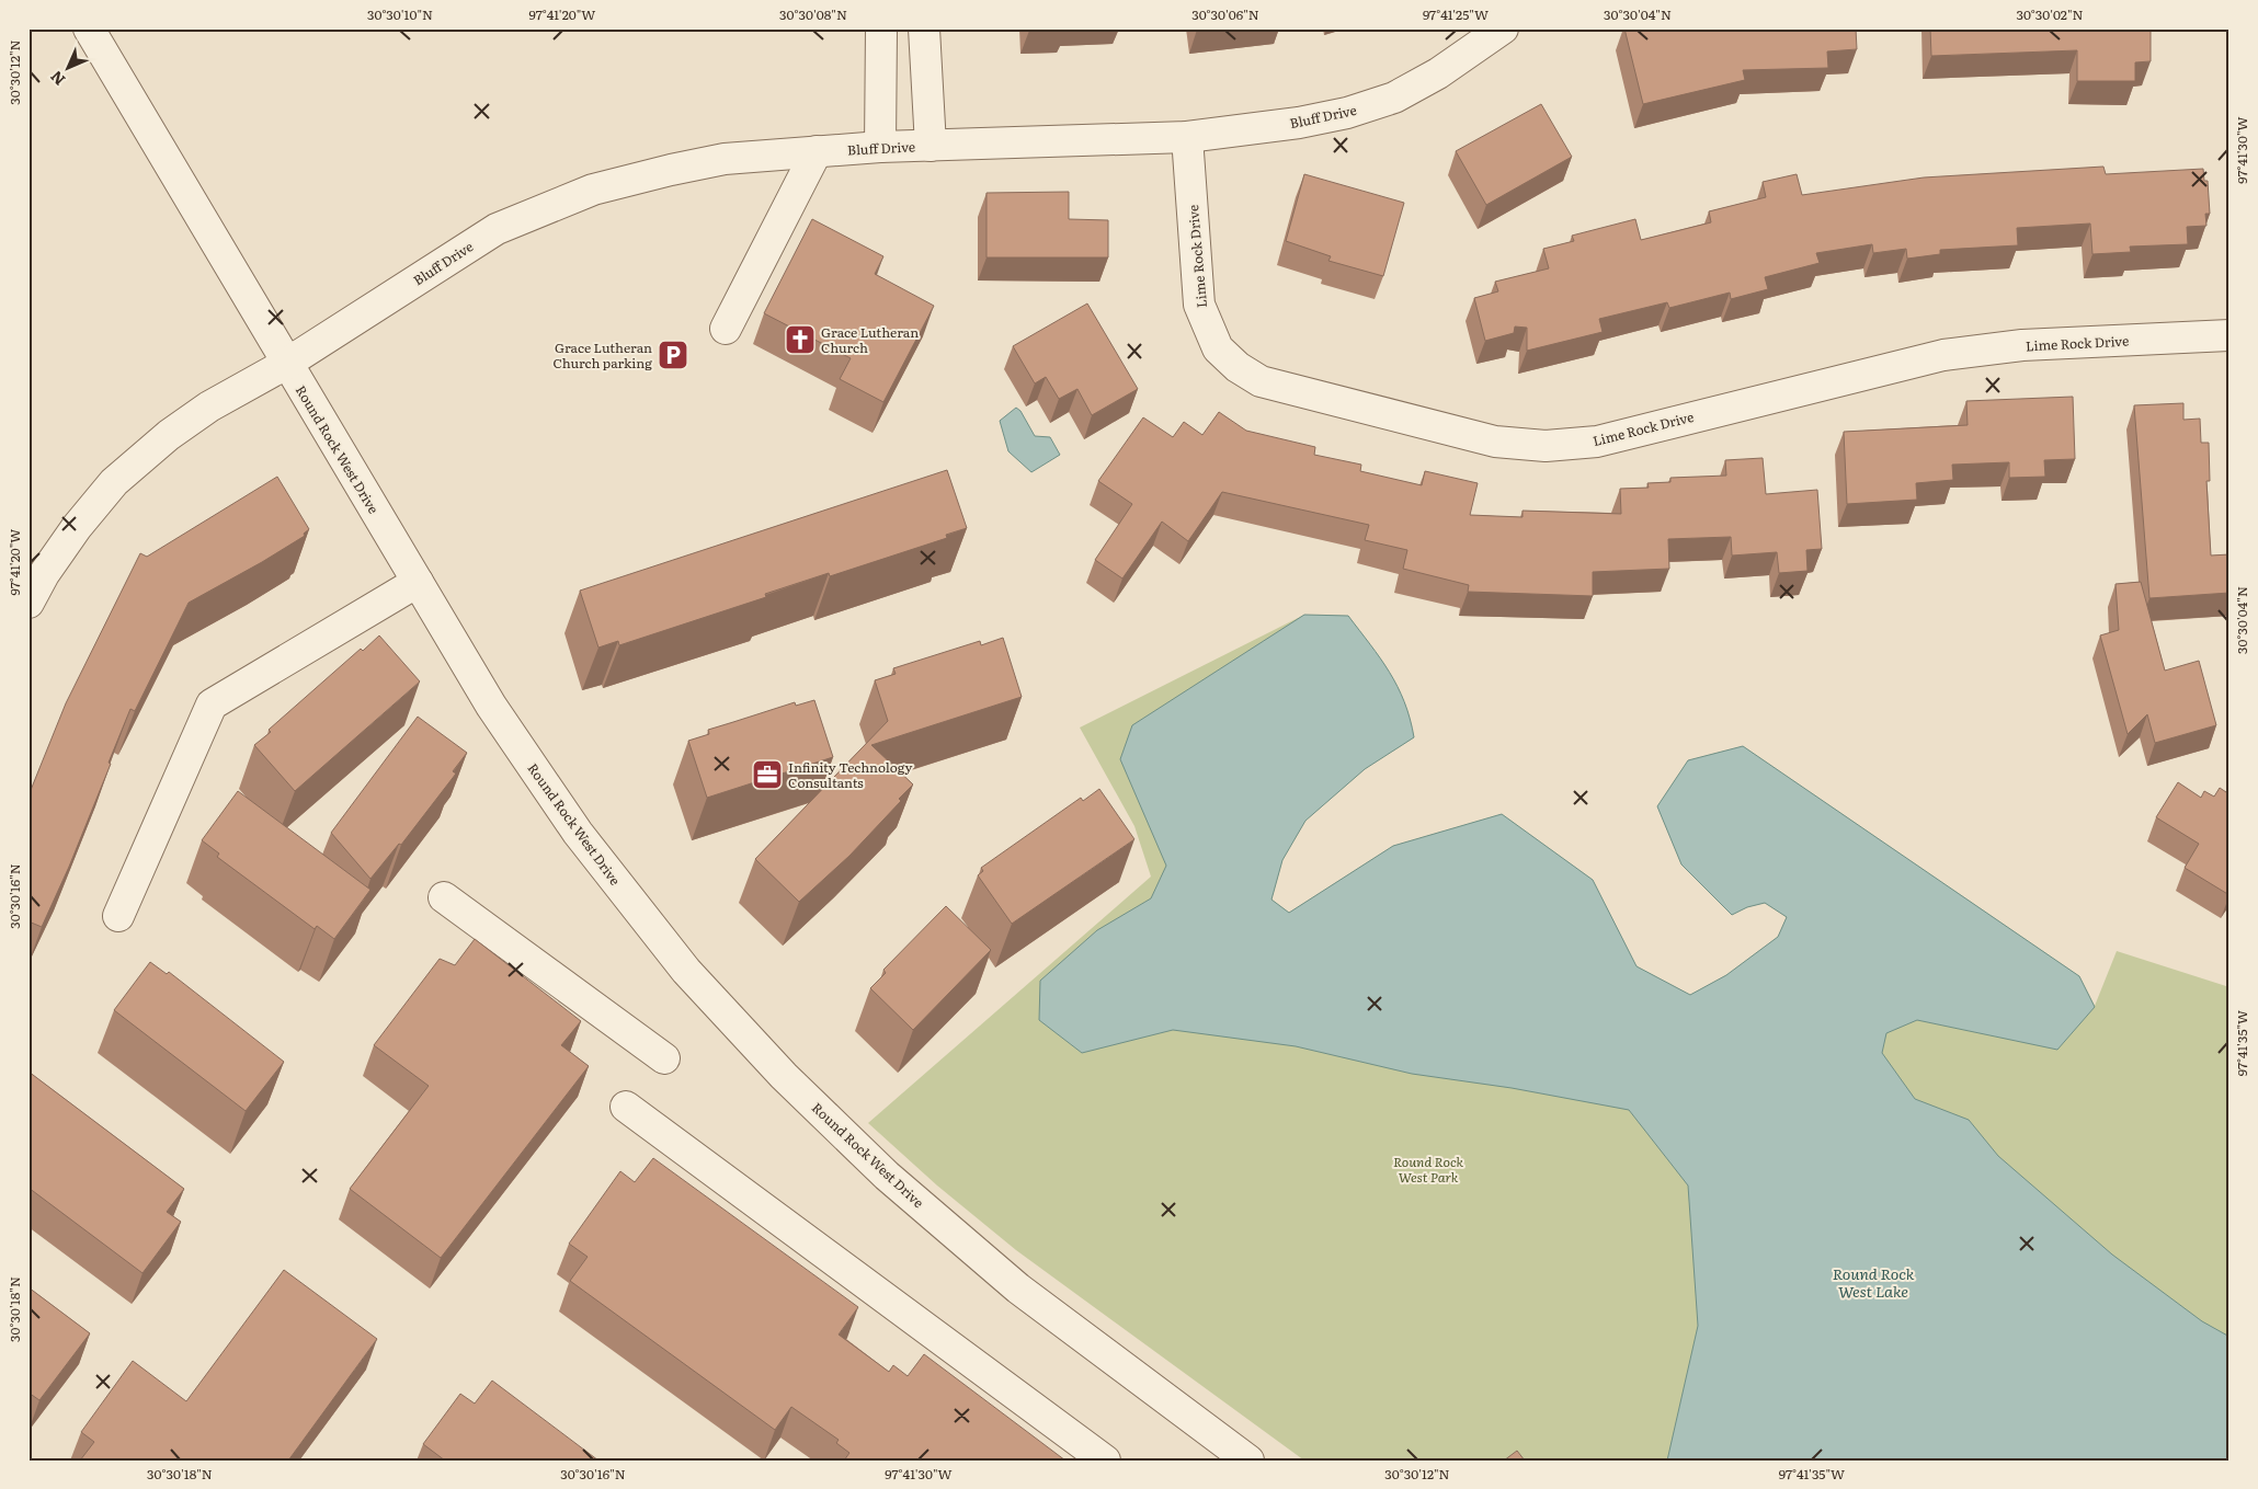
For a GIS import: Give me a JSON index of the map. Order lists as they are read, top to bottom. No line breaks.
{"streets":{"street":["Bluff Drive","Lime Rock Drive","Round Rock West Drive"]},"crossings":[["Bluff Drive","Lime Rock Drive"],["Bluff Drive","Round Rock West Drive"]],"water":["Round Rock West Lake"],"parks":["Round Rock West Park"],"places":{"church":["Grace Lutheran Church"],"parking":["Grace Lutheran Church parking"],"office":["Infinity Technology Consultants"]},"north":"bottom left","coordinates":["30°30'10\"N","97°41'20\"W","30°30'08\"N","30°30'06\"N","97°41'25\"W","30°30'04\"N","30°30'02\"N","30°30'12\"N","97°41'30\"W","30°30'16\"N","97°41'35\"W","30°30'18\"N"]}
